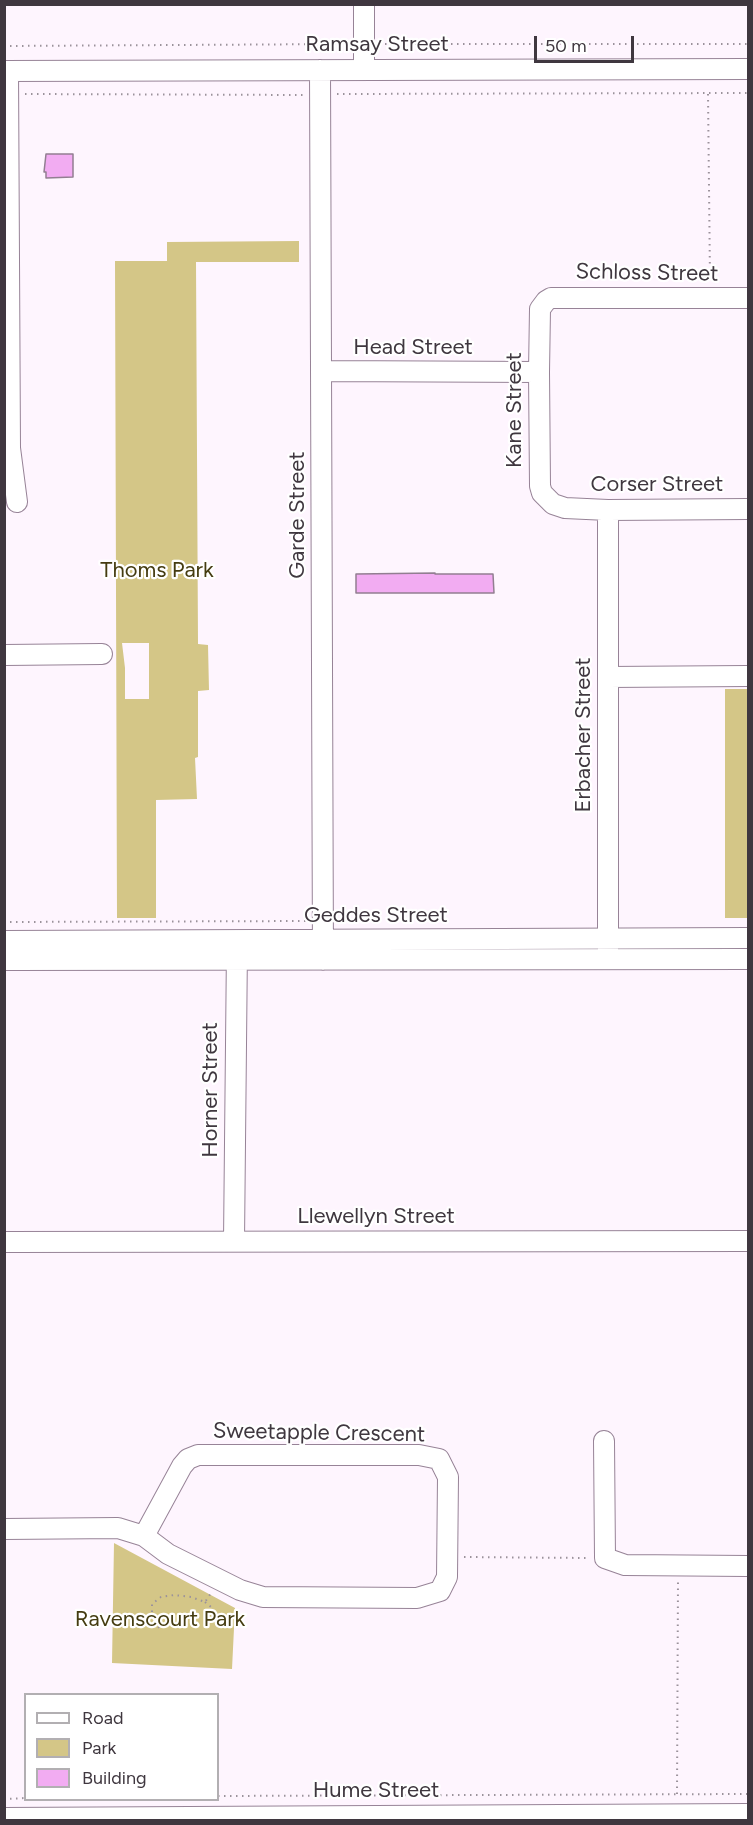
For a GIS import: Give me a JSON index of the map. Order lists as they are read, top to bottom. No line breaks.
{"streets":{"street":["Ramsay Street","Schloss Street","Head Street","Kane Street","Corser Street","Garde Street","Erbacher Street","Geddes Street","Horner Street","Llewellyn Street","Sweetapple Crescent","Hume Street"]},"crossings":[["Ramsay Street","Garde Street"],["Schloss Street","Kane Street"],["Head Street","Kane Street"],["Head Street","Garde Street"],["Kane Street","Corser Street"],["Corser Street","Erbacher Street"],["Garde Street","Geddes Street"],["Erbacher Street","Geddes Street"],["Geddes Street","Horner Street"],["Horner Street","Llewellyn Street"]],"parks":["Thoms Park","Ravenscourt Park"],"legend":["Road","Park","Building"],"scale_bar":"50 m"}
